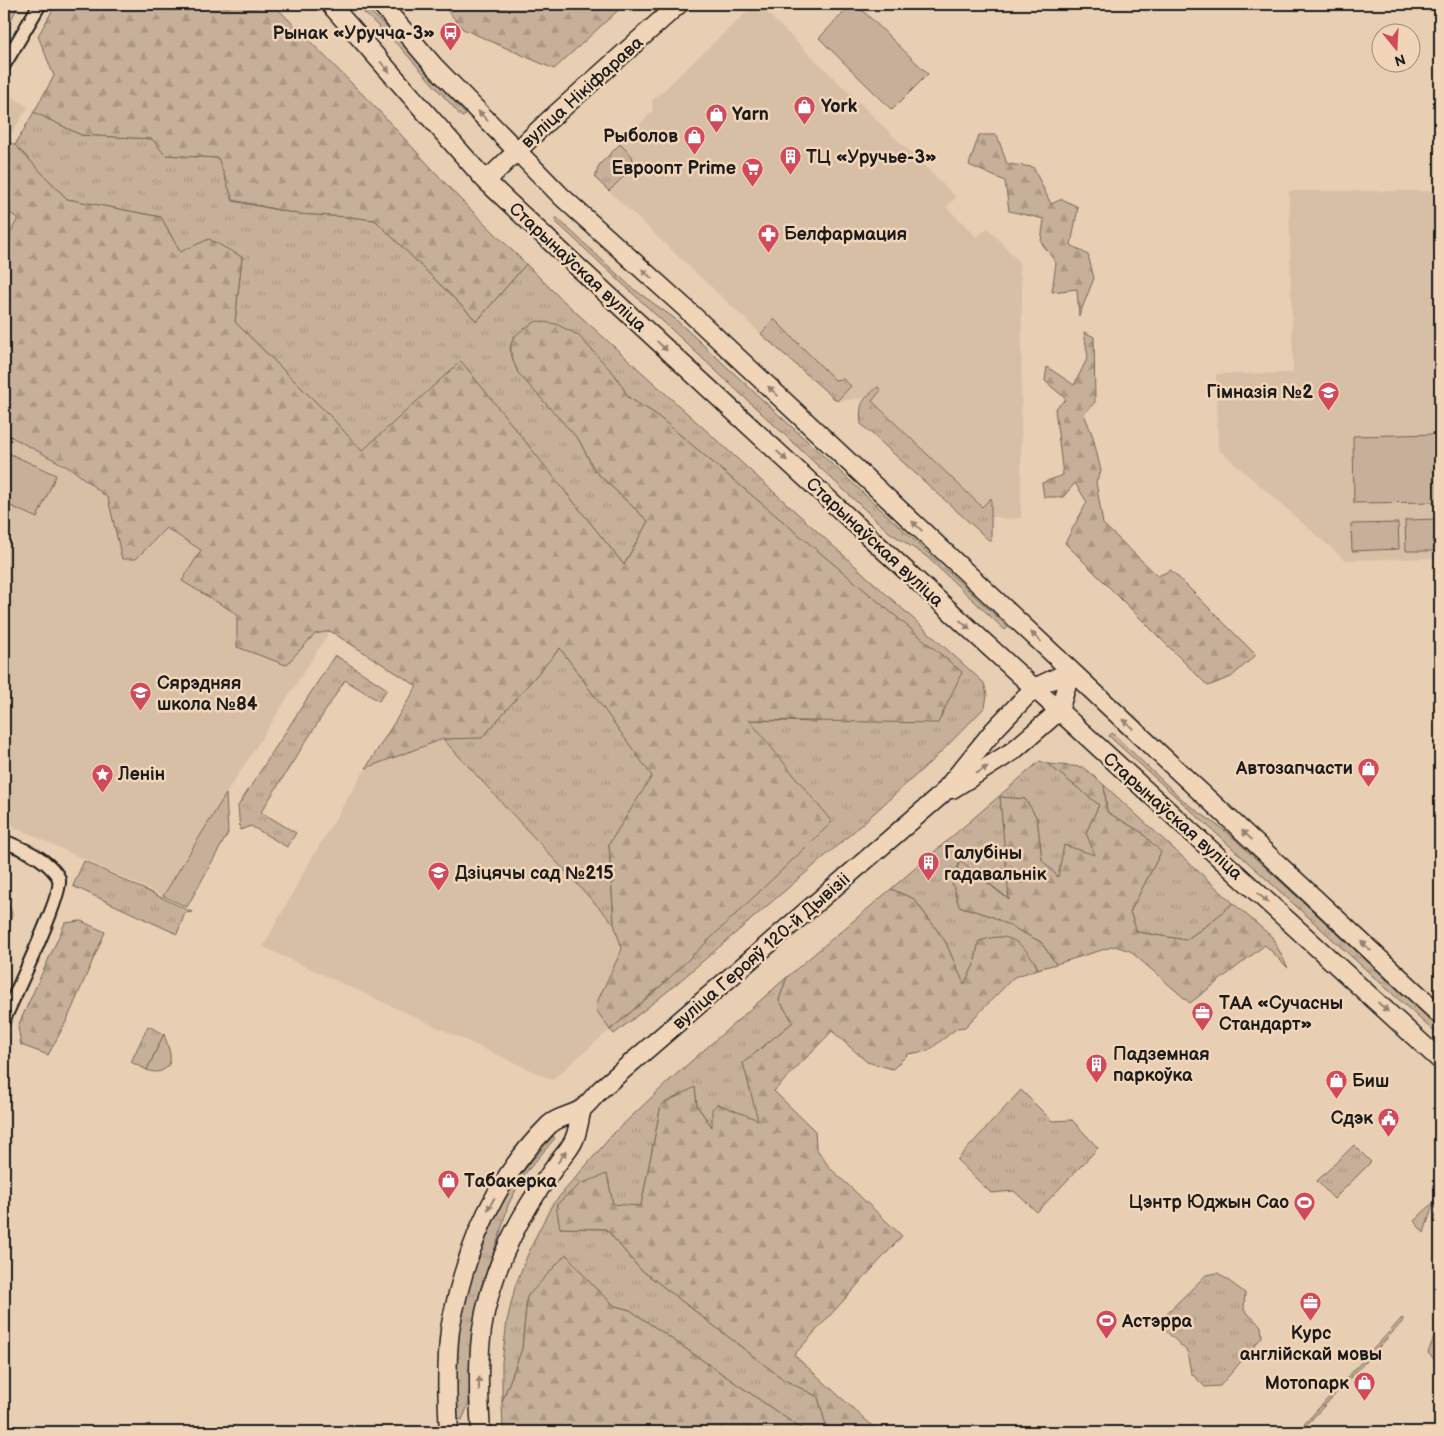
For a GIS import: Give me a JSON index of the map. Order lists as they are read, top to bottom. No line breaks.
{"streets":{"main road":["вуліца Нікіфарава","Старынаўская вуліца","вуліца Герояў 120-й Дывізіі"]},"crossings":[["вуліца Нікіфарава","Старынаўская вуліца"],["Старынаўская вуліца","вуліца Герояў 120-й Дывізіі"]],"places":{"bus stop":["Рынак «Уручча-3»"],"shop":["York","Yarn","Рыболов","Автозапчасти","Биш","Табакерка","Мотопарк"],"building":["ТЦ «Уручье-3»","Галубіны гадавальнік","Падземная паркоўка"],"supermarket":["Евроопт Prime"],"pharmacy":["Белфармация"],"school or university":["Гімназія №2","Сярэдняя школа №84","Дзіцячы сад №215"],"place":["Ленін"],"office":["ТАА «Сучасны Стандарт»","Курс англійскай мовы"],"public building":["Сдэк"],"sports":["Цэнтр Юджын Сао","Астэрра"]},"north":"bottom"}
